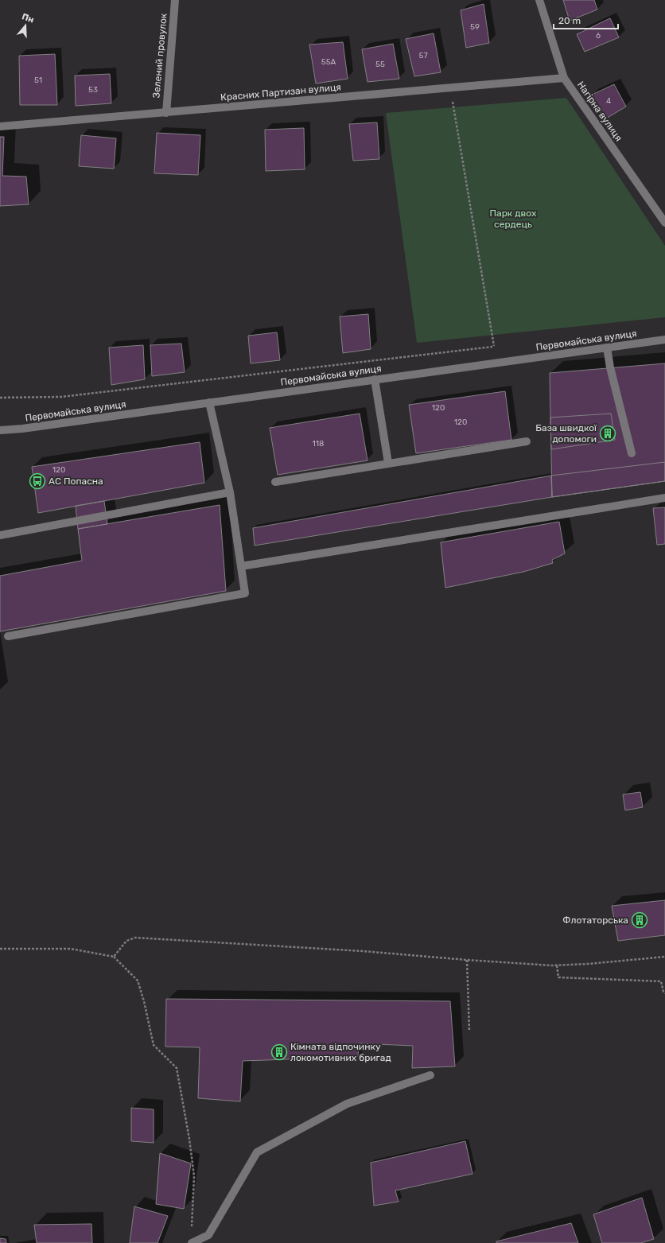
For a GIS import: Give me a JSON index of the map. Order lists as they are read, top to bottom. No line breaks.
{"streets":{"street":["Зелений провулок","Красних Партизан вулиця","Нагірна вулиця","Первомайська вулиця"]},"crossings":[["Зелений провулок","Красних Партизан вулиця"],["Красних Партизан вулиця","Нагірна вулиця"]],"parks":["Парк двох сердець"],"places":{"building":["База швидкої допомоги","Флотаторська","Кімната відпочинку локомотивних бригад"],"bus stop":["АС Попасна"]},"house_numbers":["59","6","57","55А","55","51","53","4","120","120","118","120"],"scale_bar":"20 m","north":"top"}
